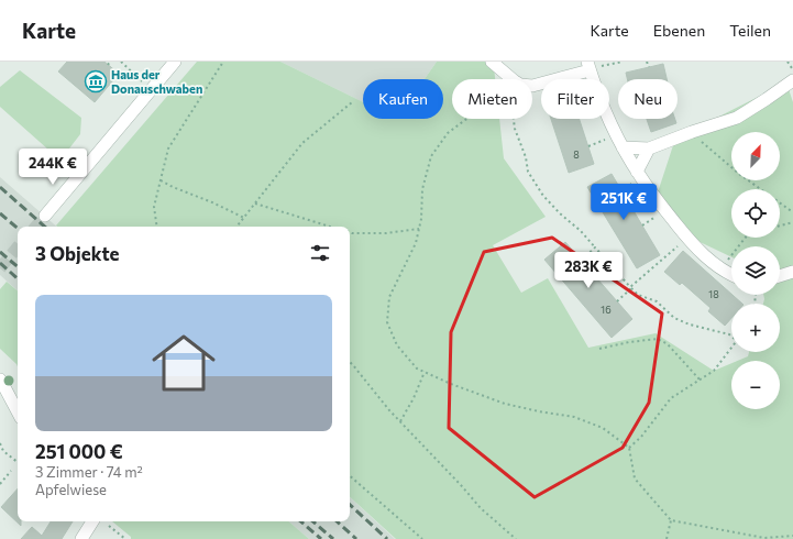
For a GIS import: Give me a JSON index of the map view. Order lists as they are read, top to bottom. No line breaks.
{"places":{"museum":["Haus der Donauschwaben"]},"house_numbers":["8","18","16"],"north":"top right","page":{"header":"Karte","nav":["Karte","Ebenen","Teilen"],"chip":["Kaufen","Mieten","Filter","Neu"],"map_buttons":["+","−"],"price":["244K €","251K €","283K €"],"heading":"3 Objekte","list":[{"name":"251 000 €","note":"3 Zimmer · 74 m² · Apfelwiese"}]}}
